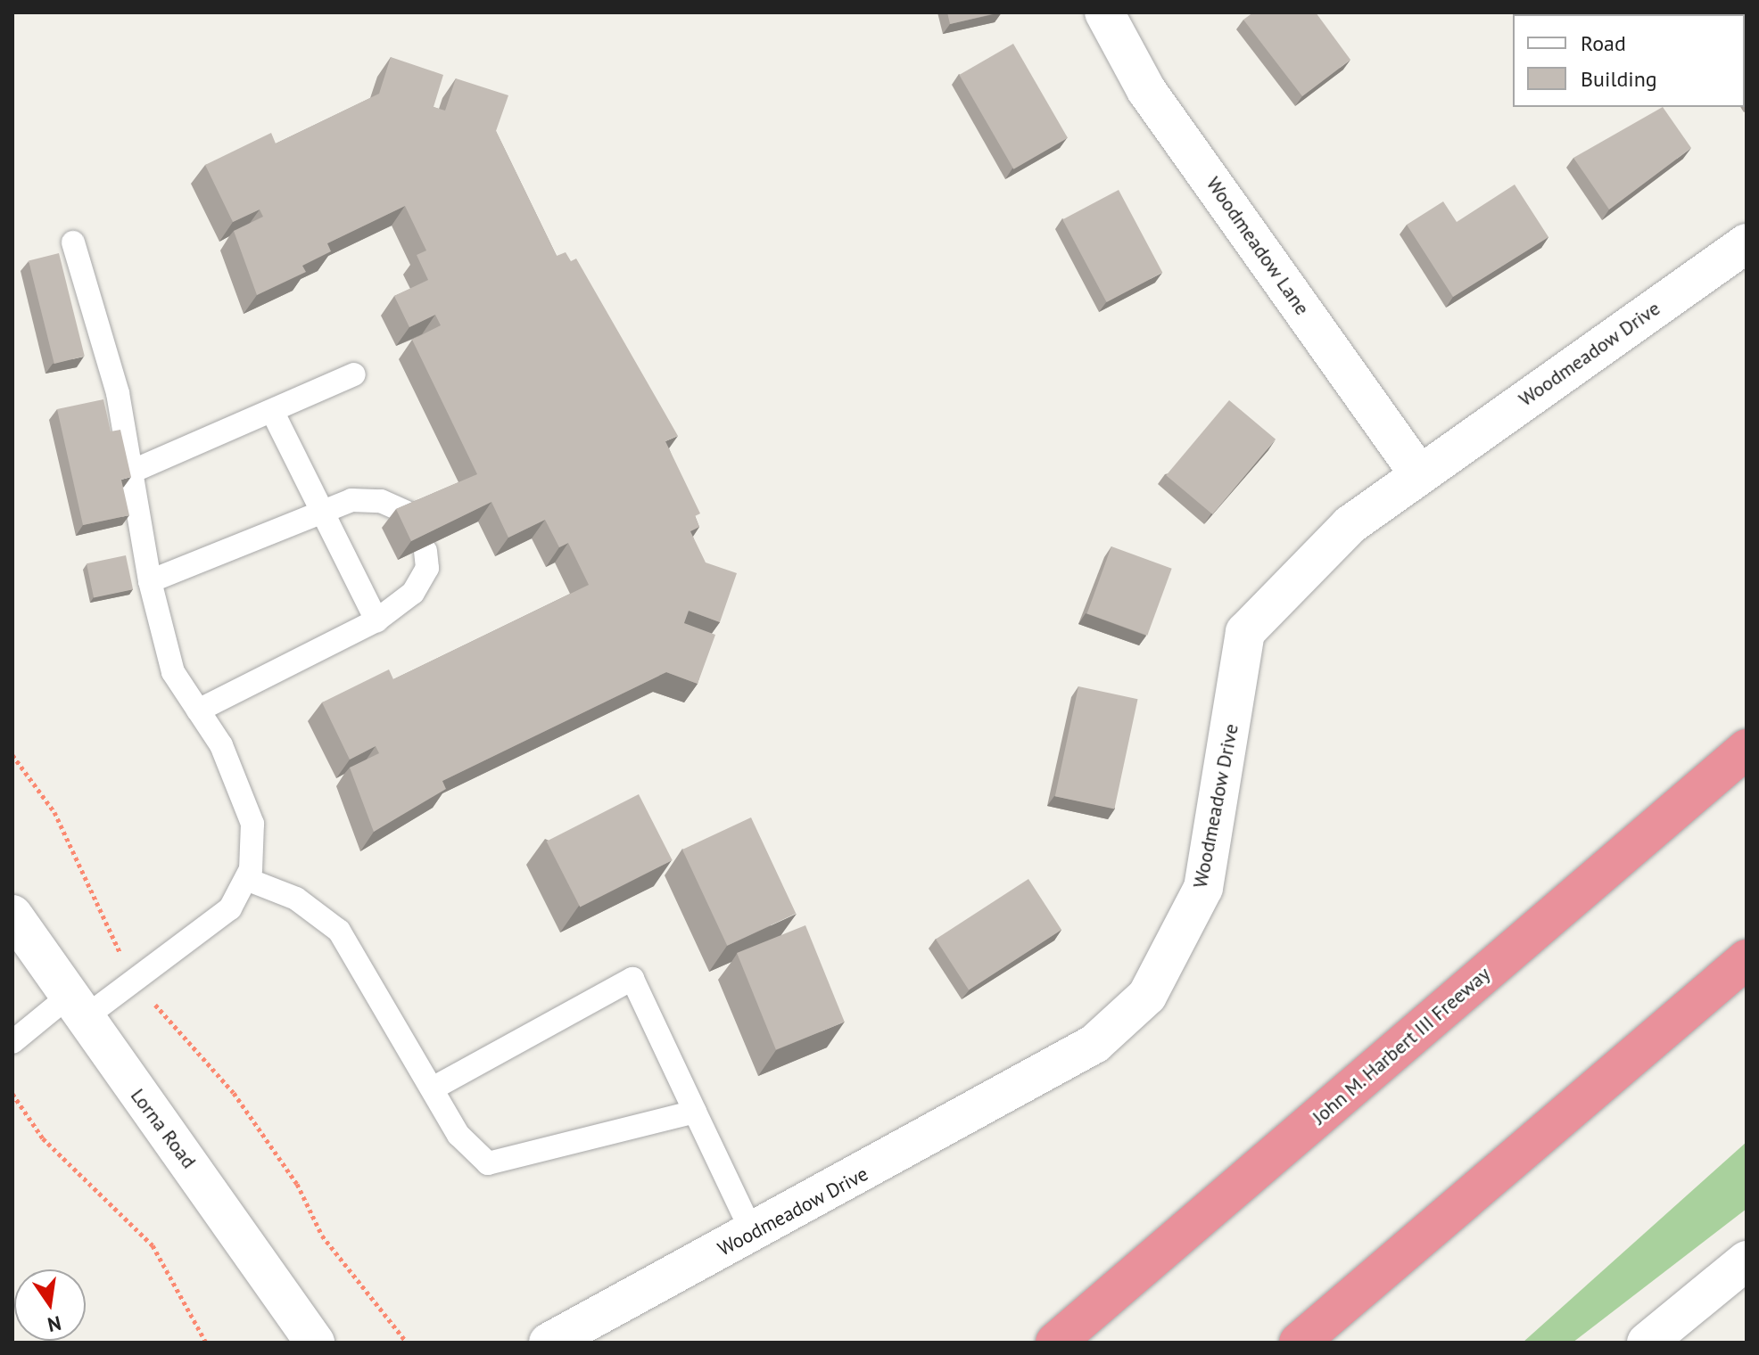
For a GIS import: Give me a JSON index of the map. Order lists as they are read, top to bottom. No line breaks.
{"streets":{"highway":["John M. Harbert III Freeway"],"street":["Woodmeadow Lane","Woodmeadow Drive","Lorna Road"]},"crossings":[["Woodmeadow Lane","Woodmeadow Drive"]],"legend":["Road","Building"],"north":"bottom"}
